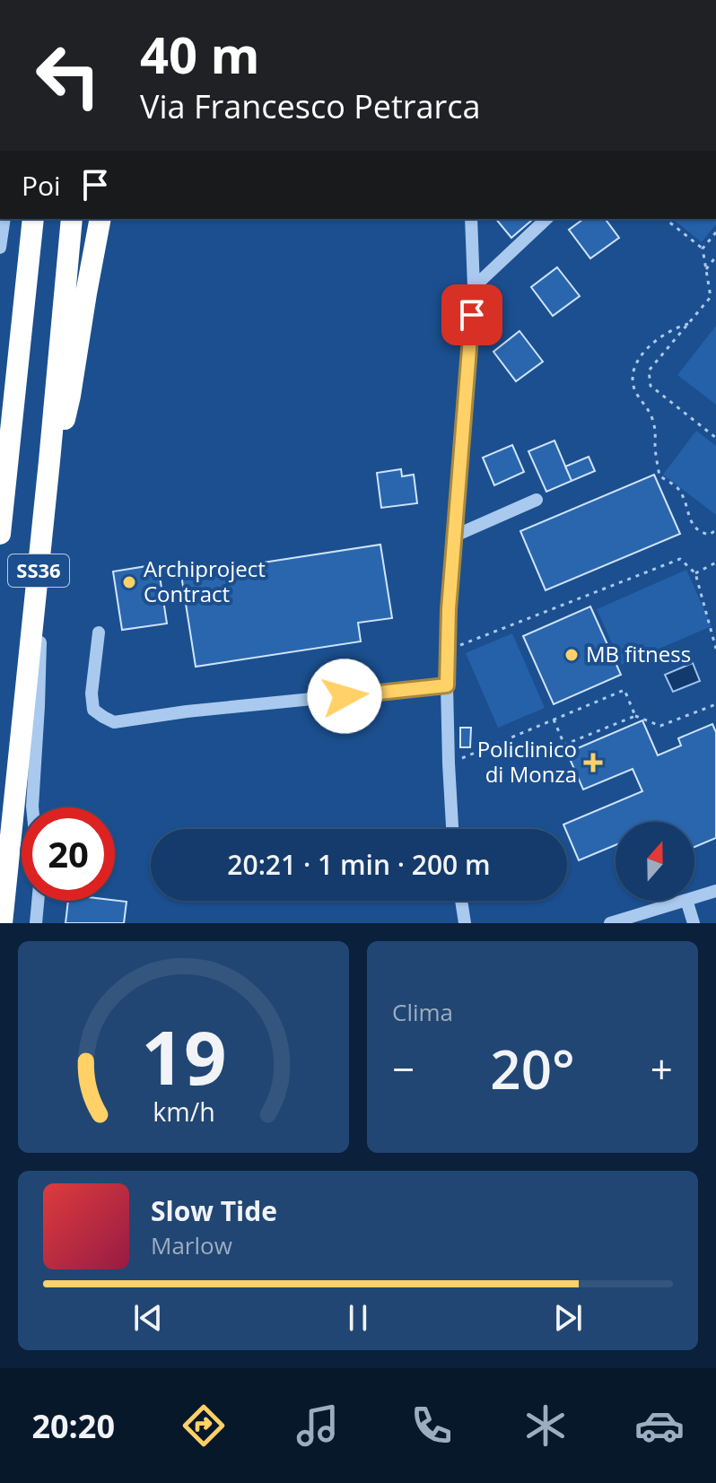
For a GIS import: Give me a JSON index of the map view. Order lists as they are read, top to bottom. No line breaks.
{"streets":{"highway":["SS36"]},"places":{"other":["Archiproject Contract","MB fitness"],"health":["Policlinico di Monza"]},"north":"top","page":{"turn":["40 m","Via Francesco Petrarca"],"then":"Poi","limit":"20","trip":"20:21 · 1 min · 200 m","tile":"Clima","heat":["−","20°","+"],"song":["Slow Tide","Marlow"],"tabs":"20:20","gauge":["19","km/h"]}}
